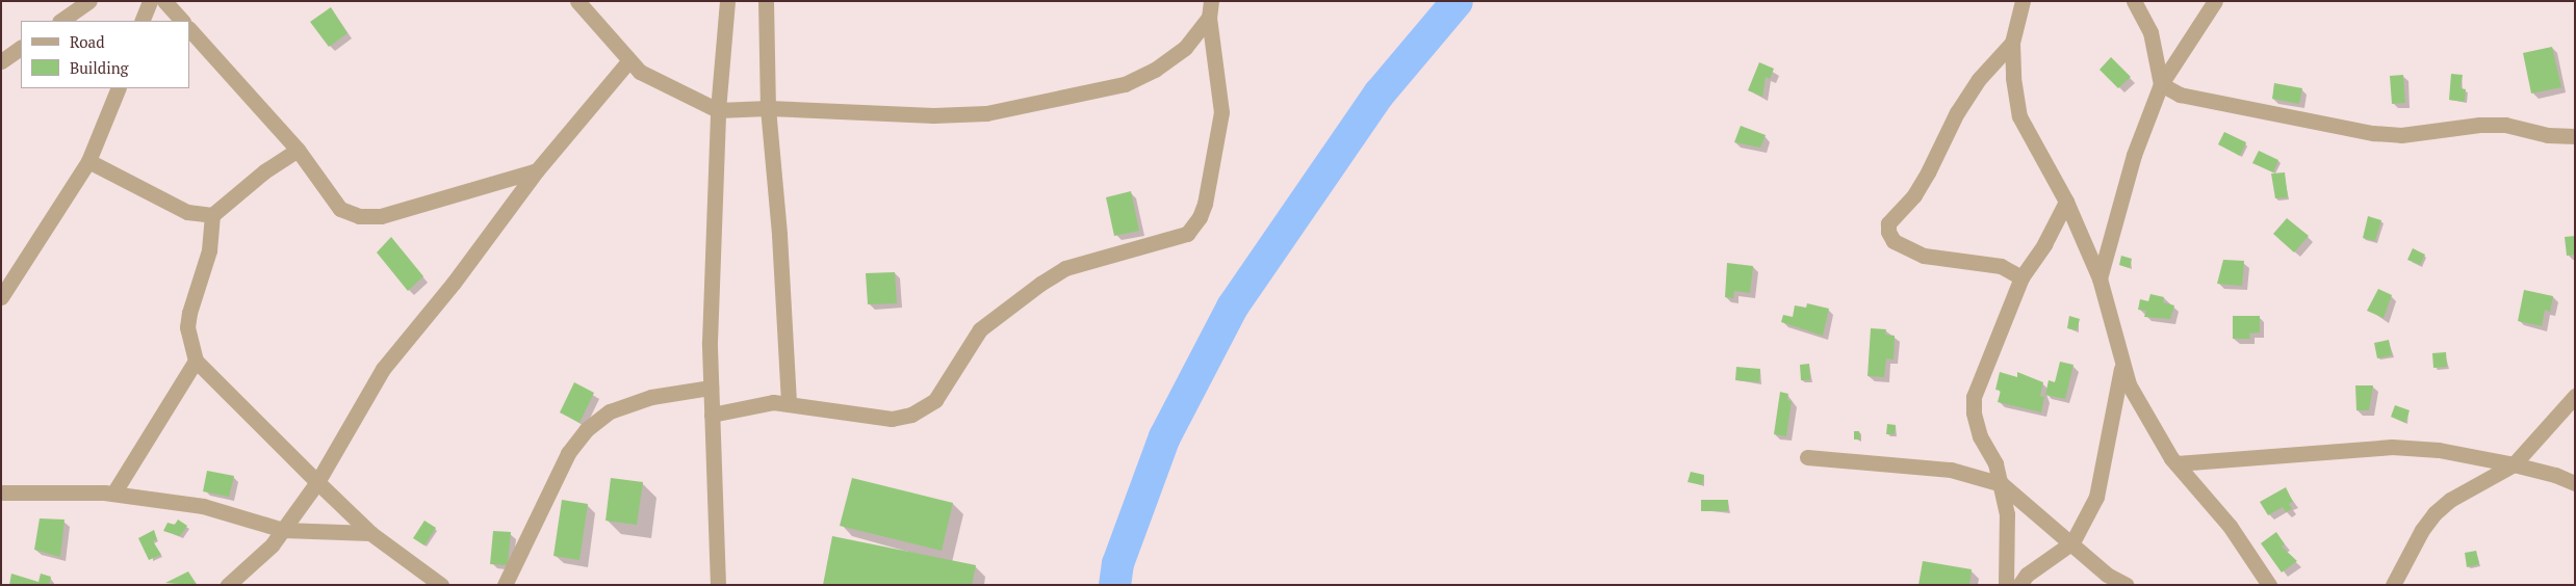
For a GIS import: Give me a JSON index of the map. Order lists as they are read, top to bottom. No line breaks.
{"legend":["Road","Building"]}
